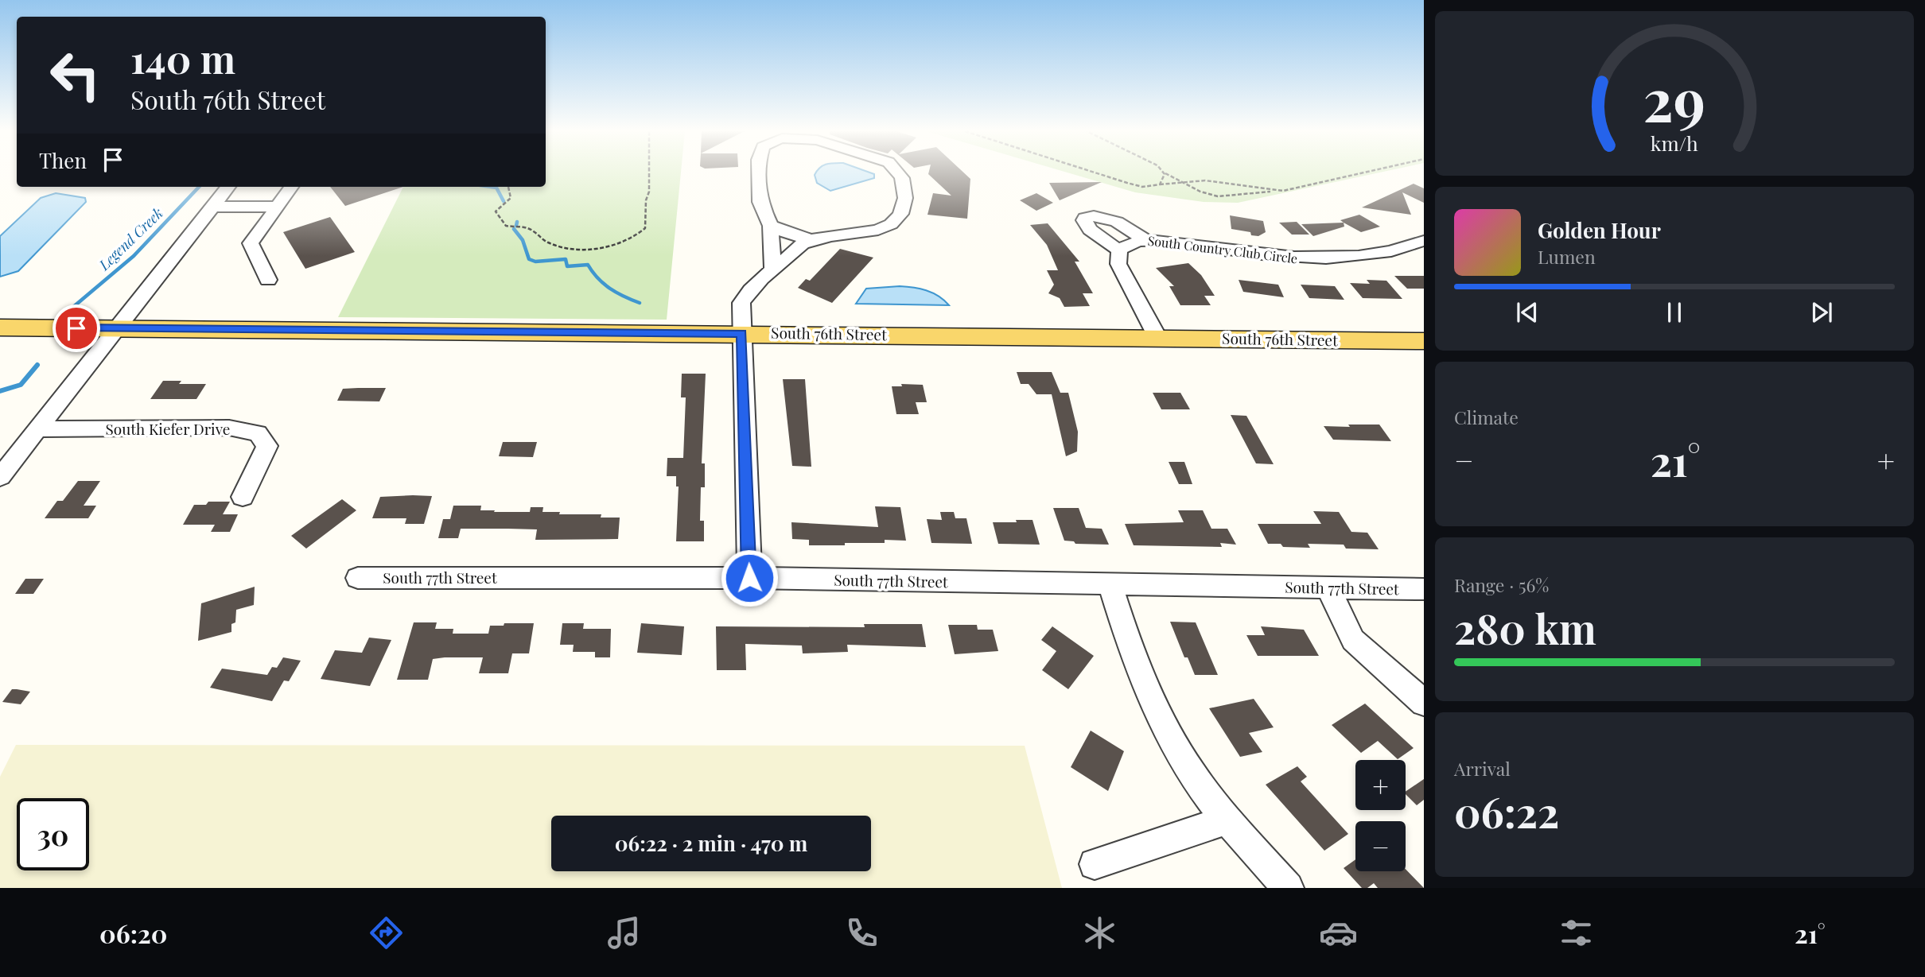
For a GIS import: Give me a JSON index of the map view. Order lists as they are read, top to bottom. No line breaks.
{"streets":{"main road":["South 76th Street"],"street":["South Country Club Circle","South Kiefer Drive","South 77th Street"]},"water":["Legend Creek"],"page":{"turn":["140 m","South 76th Street"],"then":"Then","song":["Golden Hour","Lumen"],"tile":["Climate",["Range · 56%","280 km"],["Arrival","06:22"]],"heat":["−","21°","+"],"map_buttons":["+","−"],"limit":"30","trip":"06:22 · 2 min · 470 m","tabs":["06:20","21°"],"gauge":["29","km/h"]}}
